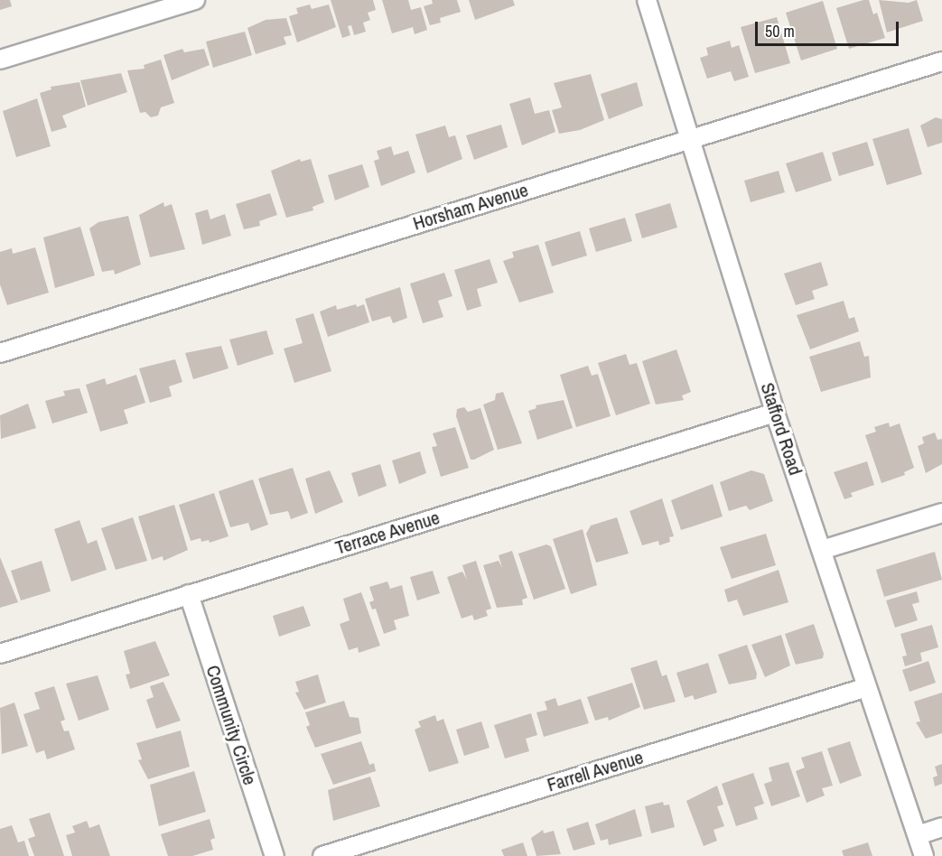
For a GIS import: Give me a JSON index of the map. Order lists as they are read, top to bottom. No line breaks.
{"streets":{"street":["Horsham Avenue","Stafford Road","Terrace Avenue","Community Circle","Farrell Avenue"]},"crossings":[["Horsham Avenue","Stafford Road"],["Stafford Road","Terrace Avenue"],["Stafford Road","Farrell Avenue"],["Terrace Avenue","Community Circle"]],"scale_bar":"50 m"}
